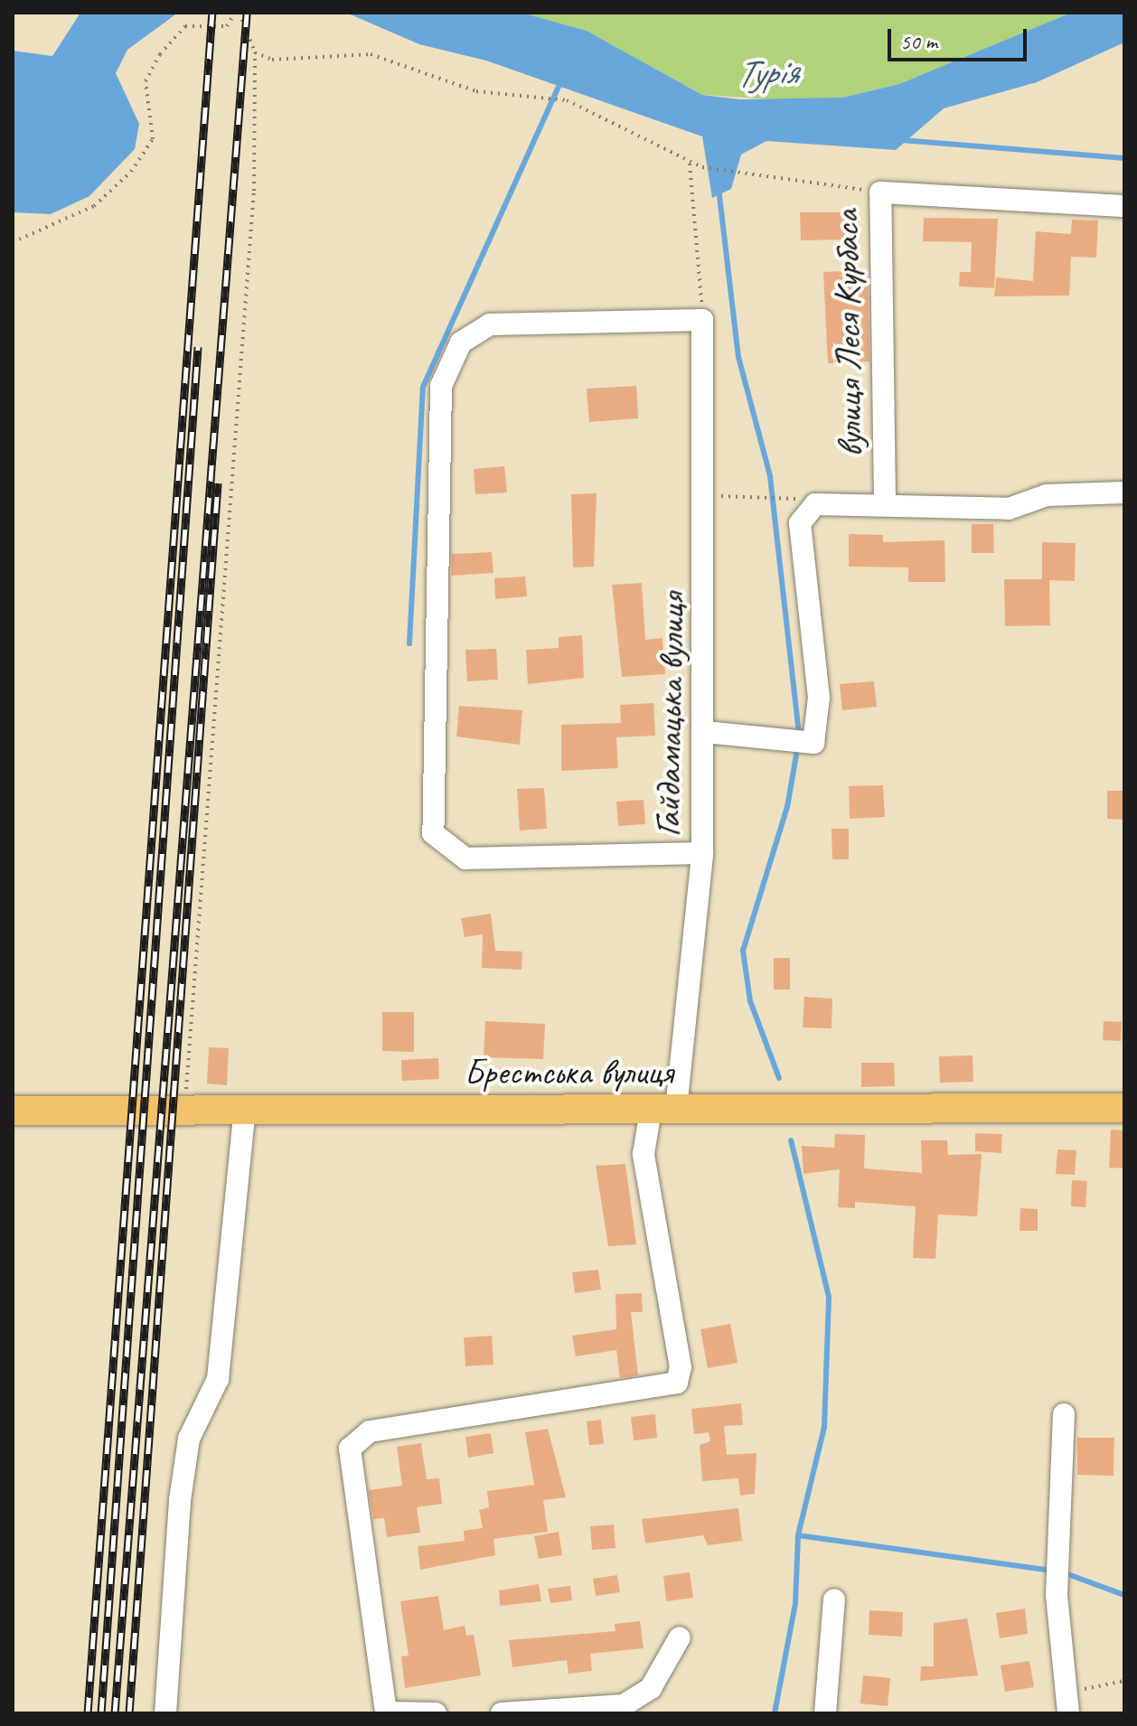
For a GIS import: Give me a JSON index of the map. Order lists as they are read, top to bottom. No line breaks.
{"streets":{"main road":["Брестська вулиця"],"street":["вулиця Леся Курбаса","Гайдамацька вулиця"]},"crossings":[["Гайдамацька вулиця","Брестська вулиця"]],"water":["Турія"],"scale_bar":"50 m"}
